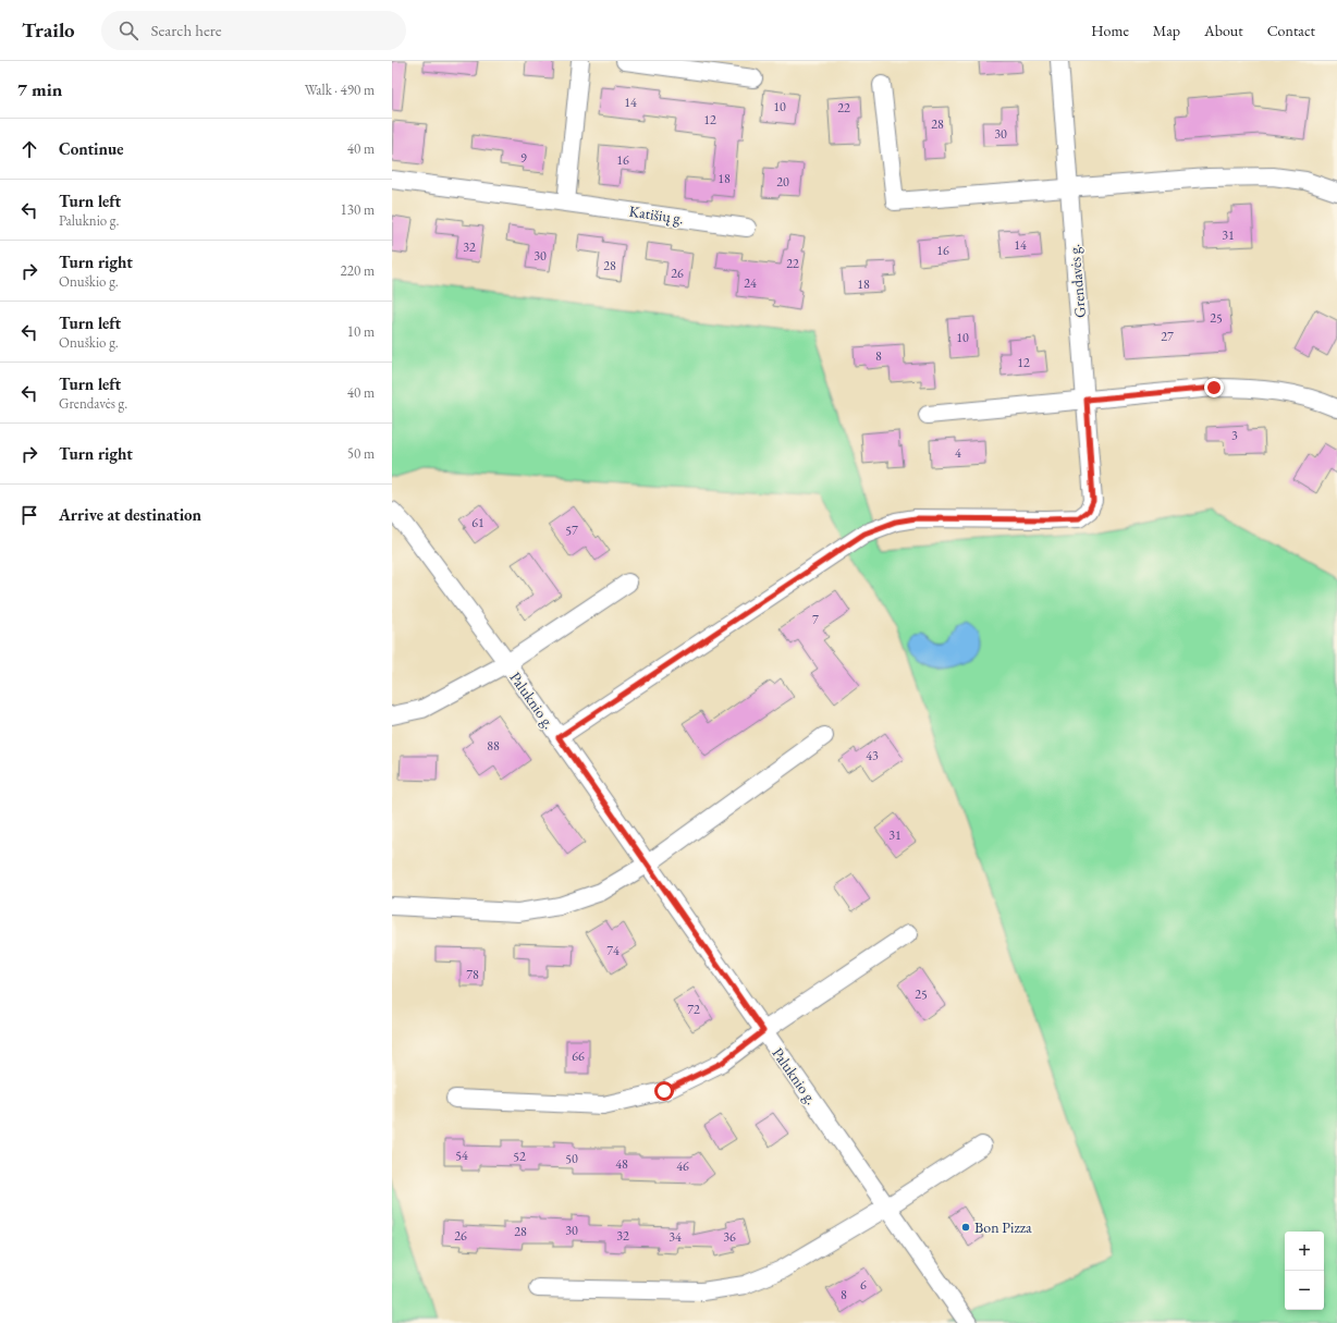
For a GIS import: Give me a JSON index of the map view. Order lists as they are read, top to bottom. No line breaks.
{"streets":{"street":["Katišių g.","Grendavės g.","Paluknio g."]},"crossings":[["Grendavės g.","Paluknio g."]],"places":["Bon Pizza"],"house_numbers":["14","10","22","12","28","30","9","16","18","20","31","14","32","16","30","22","28","26","24","18","25","27","10","8","12","3","4","61","57","7","88","43","31","74","78","25","72","66","54","52","50","48","46","30","28","26","32","34","36","6","8"],"page":{"header":"Trailo","search":"Search here","nav":["Home","Map","About","Contact"],"heading":["7 min","Walk · 490 m"],"list":[["Continue","40 m"],["Turn left","Paluknio g.","130 m"],["Turn right","Onuškio g.","220 m"],["Turn left","Onuškio g.","10 m"],["Turn left","Grendavės g.","40 m"],["Turn right","50 m"],"Arrive at destination"],"map_buttons":["+","−"]}}
